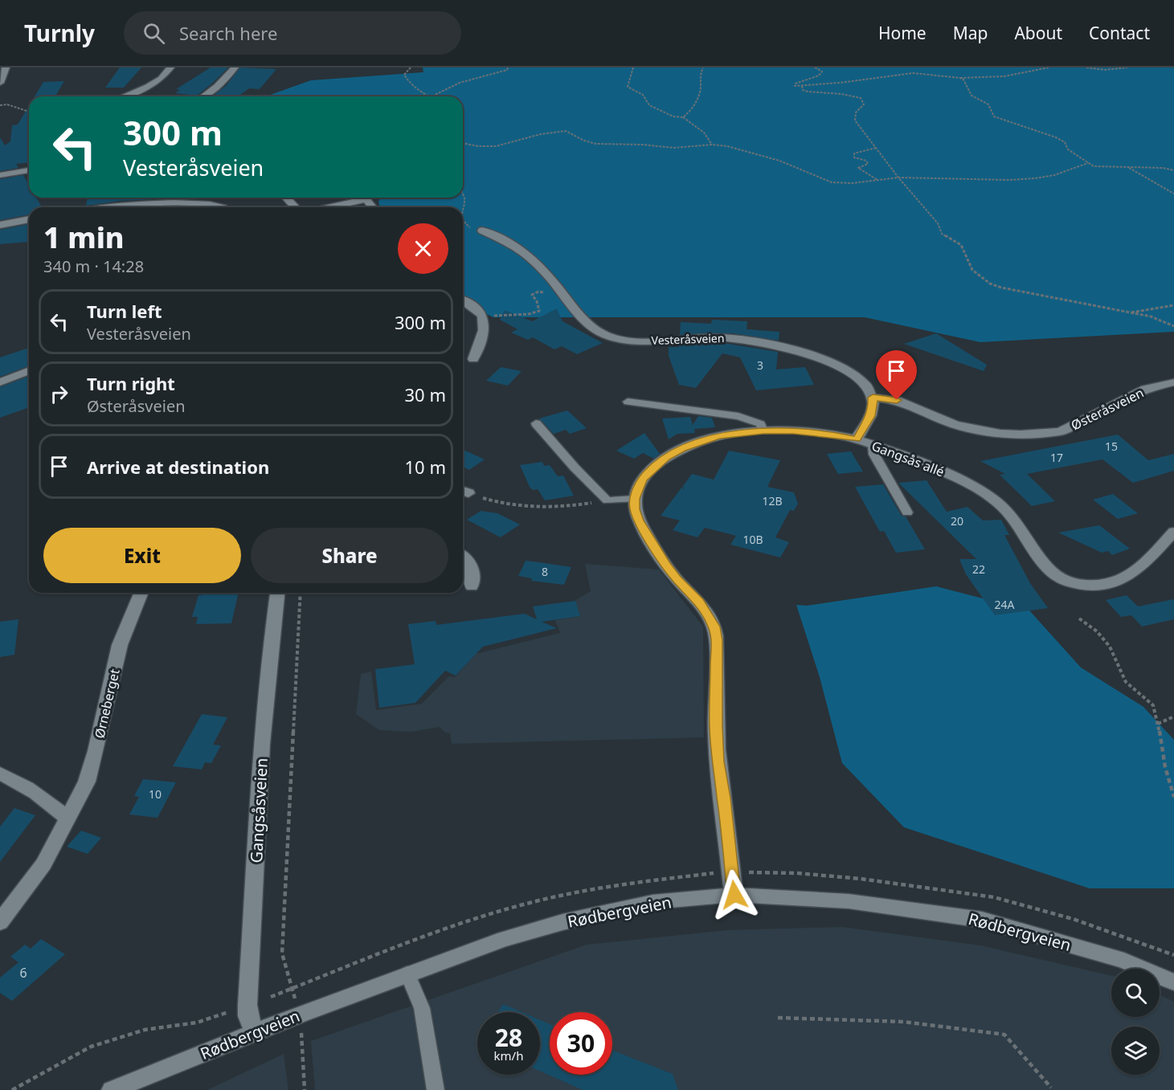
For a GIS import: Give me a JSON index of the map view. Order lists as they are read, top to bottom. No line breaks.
{"streets":{"street":["Vesteråsveien","Østeråsveien","Gangsås allé","Ørneberget","Gangsåsveien","Rødbergveien"]},"crossings":[["Vesteråsveien","Østeråsveien"],["Gangsåsveien","Rødbergveien"]],"house_numbers":["3","15","17","12B","20","10B","22","8","24A","10","6"],"page":{"header":"Turnly","search":"Search here","nav":["Home","Map","About","Contact"],"turn":["300 m","Vesteråsveien"],"heading":["1 min","340 m · 14:28"],"list":[{"name":"Turn left","note":"Vesteråsveien","value":"300 m"},{"name":"Turn right","note":"Østeråsveien","value":"30 m"},{"name":"Arrive at destination","value":"10 m"}],"buttons":["Exit","Share"],"speed":"28 km/h","limit":"30"}}
